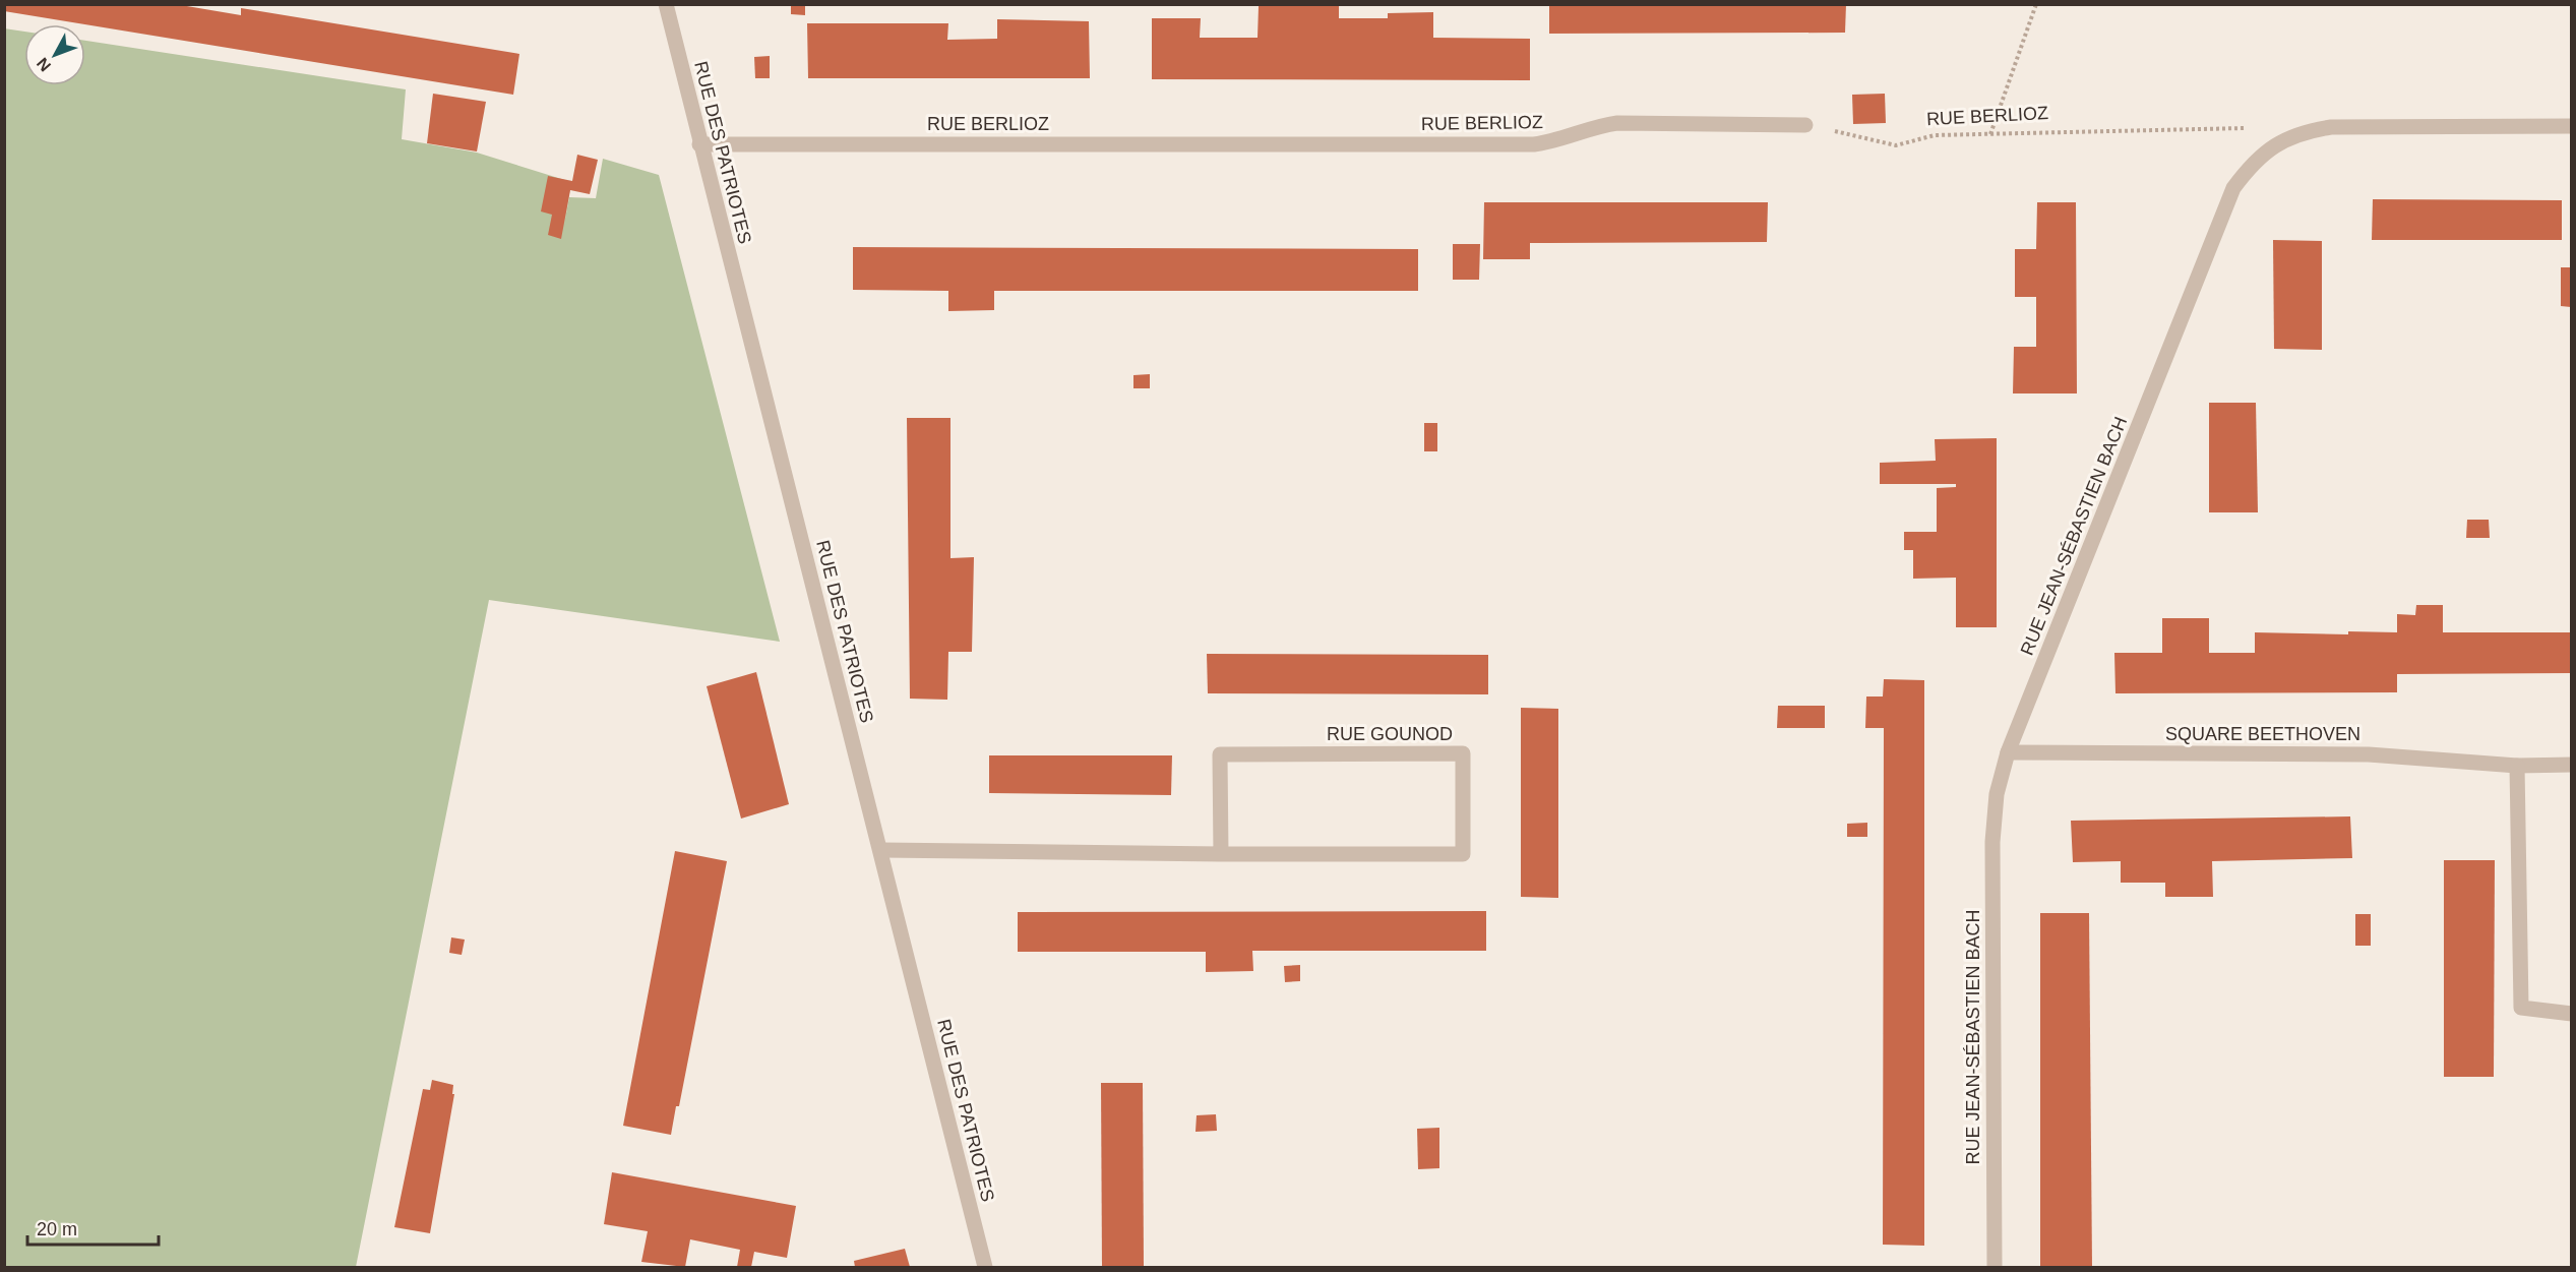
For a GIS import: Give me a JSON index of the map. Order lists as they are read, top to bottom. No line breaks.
{"streets":{"street":["RUE BERLIOZ","RUE DES PATRIOTES","RUE JEAN-SÉBASTIEN BACH","RUE GOUNOD","SQUARE BEETHOVEN"]},"crossings":[["RUE BERLIOZ","RUE DES PATRIOTES"],["RUE DES PATRIOTES","RUE GOUNOD"],["RUE JEAN-SÉBASTIEN BACH","SQUARE BEETHOVEN"]],"scale_bar":"20 m","north":"bottom left"}
